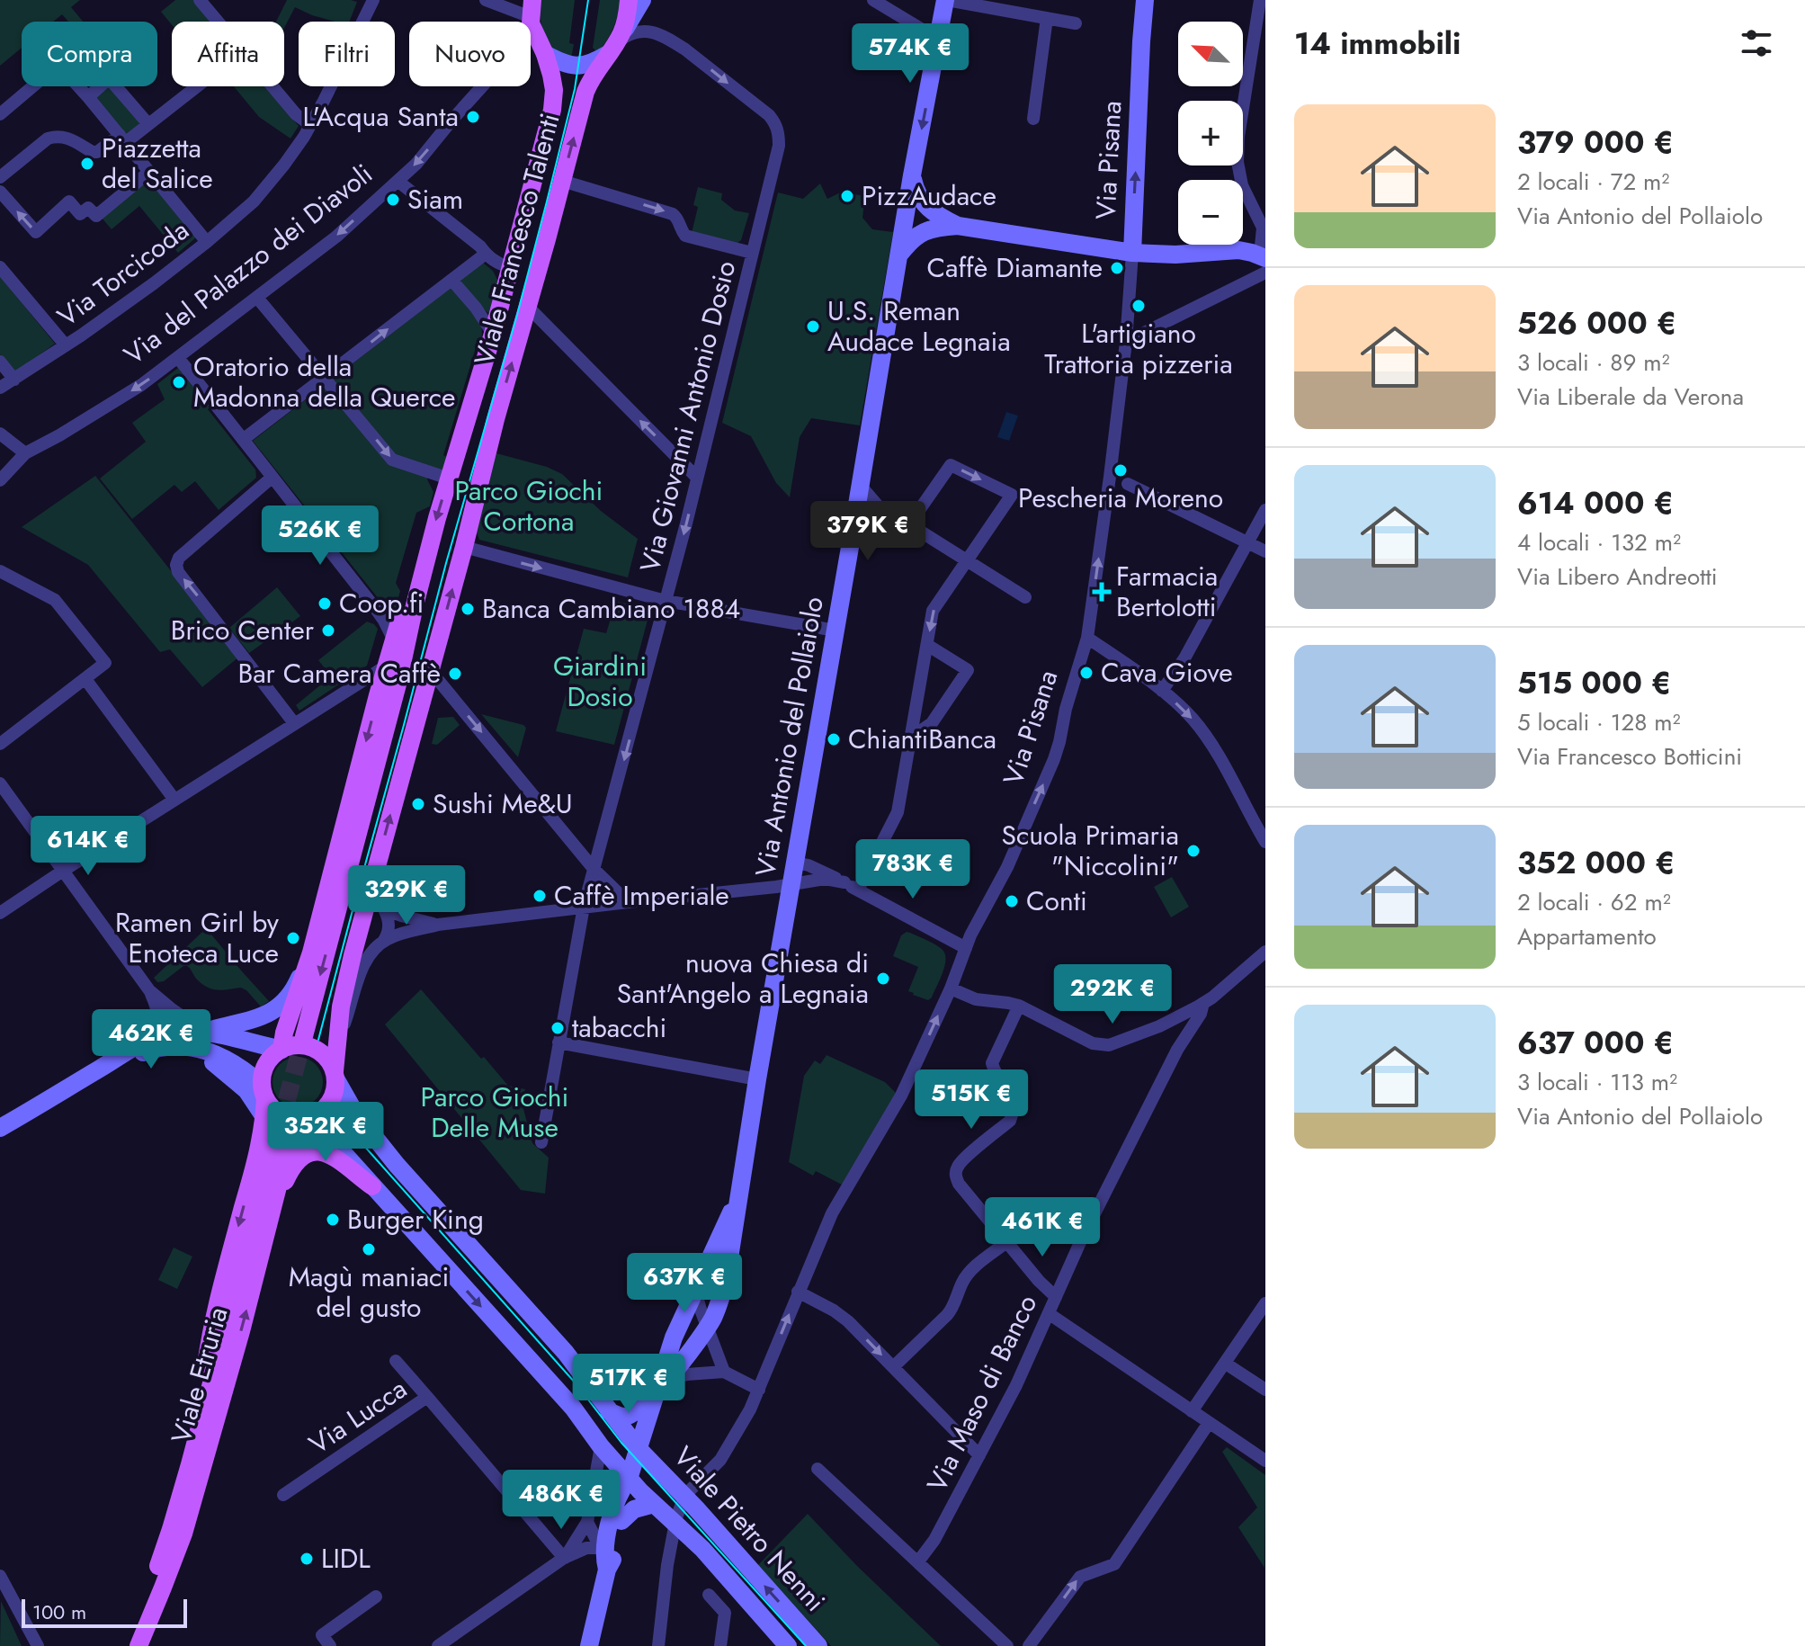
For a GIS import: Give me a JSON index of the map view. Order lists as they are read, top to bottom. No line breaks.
{"streets":{"main road":["Viale Francesco Talenti","Viale Etruria"],"street":["Via Pisana","Via del Palazzo dei Diavoli","Via Torcicoda","Via Giovanni Antonio Dosio","Via Antonio del Pollaiolo","Via Maso di Banco","Via Lucca","Viale Pietro Nenni"]},"crossings":[["Via Pisana","Viale Pietro Nenni"],["Viale Francesco Talenti","Via del Palazzo dei Diavoli"],["Viale Francesco Talenti","Via Giovanni Antonio Dosio"],["Viale Francesco Talenti","Viale Etruria"],["Viale Francesco Talenti","Viale Pietro Nenni"],["Via Antonio del Pollaiolo","Viale Pietro Nenni"],["Viale Etruria","Viale Pietro Nenni"]],"one_way":["Via Giovanni Antonio Dosio"],"parks":["Parco Giochi Cortona","Giardini Dosio","Parco Giochi Delle Muse"],"places":{"other":["L'Acqua Santa","Piazzetta del Salice","PizzAudace","Siam","Caffè Diamante","L'artigiano Trattoria pizzeria","U.S. Reman Audace Legnaia","Oratorio della Madonna della Querce","Pescheria Moreno","Coop.fi","Banca Cambiano 1884","Brico Center","Cava Giove","Bar Camera Caffè","ChiantiBanca","Sushi Me&U","Scuola Primaria \"Niccolini\"","Caffè Imperiale","Conti","Ramen Girl by Enoteca Luce","nuova Chiesa di Sant'Angelo a Legnaia","tabacchi","Burger King","Magù maniaci del gusto","LIDL"],"health":["Farmacia Bertolotti"]},"scale_bar":"100 m","north":"top left","page":{"heading":"14 immobili","map_buttons":["+","−"],"chip":["Compra","Affitta","Filtri","Nuovo"],"price":["574K €","379K €","526K €","614K €","783K €","329K €","292K €","462K €","515K €","352K €","461K €","637K €","517K €","486K €"],"list":[{"name":"379 000 €","note":"2 locali · 72 m² · Via Antonio del Pollaiolo"},{"name":"526 000 €","note":"3 locali · 89 m² · Via Liberale da Verona"},{"name":"614 000 €","note":"4 locali · 132 m² · Via Libero Andreotti"},{"name":"515 000 €","note":"5 locali · 128 m² · Via Francesco Botticini"},{"name":"352 000 €","note":"2 locali · 62 m² · Appartamento"},{"name":"637 000 €","note":"3 locali · 113 m² · Via Antonio del Pollaiolo"}],"scale":"100 m"}}
